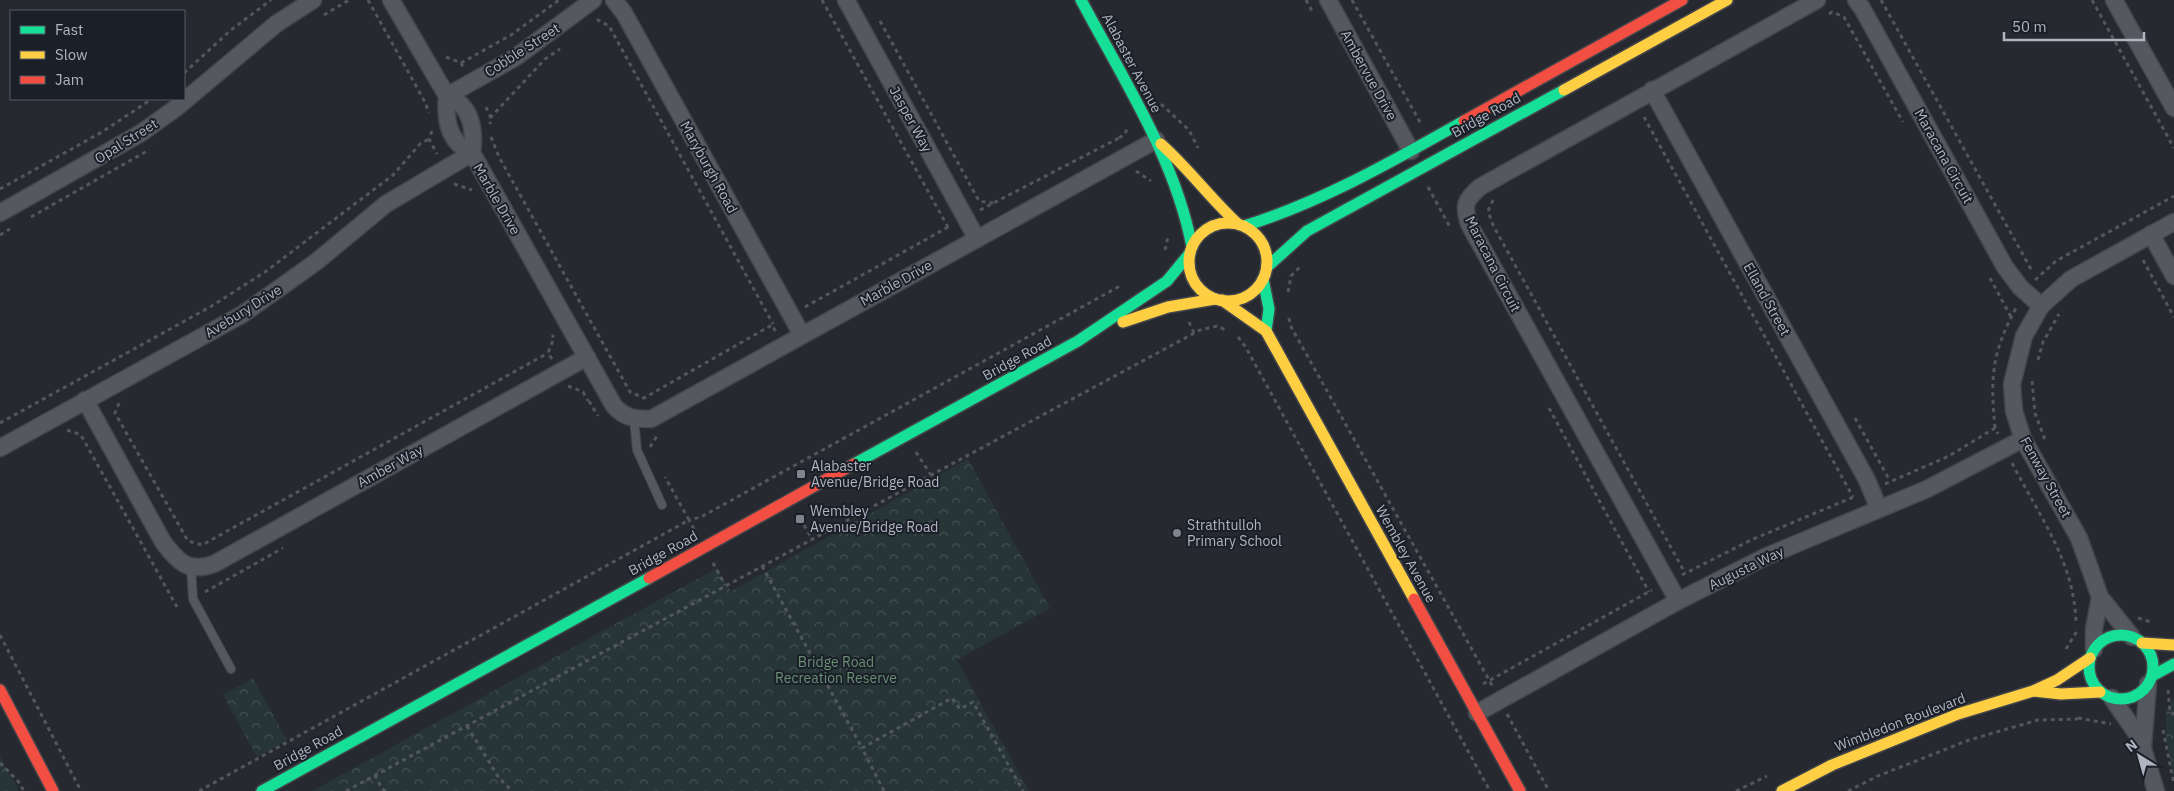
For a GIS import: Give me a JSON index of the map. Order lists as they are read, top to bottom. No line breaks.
{"streets":{"street":["Cobble Street","Alabaster Avenue","Ambervue Drive","Bridge Road","Jasper Way","Opal Street","Maracana Circuit","Maryburgh Road","Marble Drive","Elland Street","Avebury Drive","Amber Way","Fenway Street","Wembley Avenue","Augusta Way","Wimbledon Boulevard"]},"crossings":[["Cobble Street","Marble Drive"],["Alabaster Avenue","Bridge Road"],["Alabaster Avenue","Marble Drive"],["Alabaster Avenue","Wembley Avenue"],["Ambervue Drive","Bridge Road"],["Bridge Road","Wembley Avenue"],["Jasper Way","Marble Drive"],["Maracana Circuit","Elland Street"],["Maracana Circuit","Fenway Street"],["Maracana Circuit","Augusta Way"],["Maryburgh Road","Marble Drive"],["Marble Drive","Avebury Drive"],["Marble Drive","Amber Way"],["Elland Street","Augusta Way"],["Fenway Street","Augusta Way"],["Fenway Street","Wimbledon Boulevard"],["Wembley Avenue","Augusta Way"]],"parks":["Bridge Road Recreation Reserve"],"places":{"transit":["Alabaster Avenue/Bridge Road","Wembley Avenue/Bridge Road"],"other":["Strathtulloh Primary School"]},"legend":["Fast","Slow","Jam"],"scale_bar":"50 m","north":"top left"}
